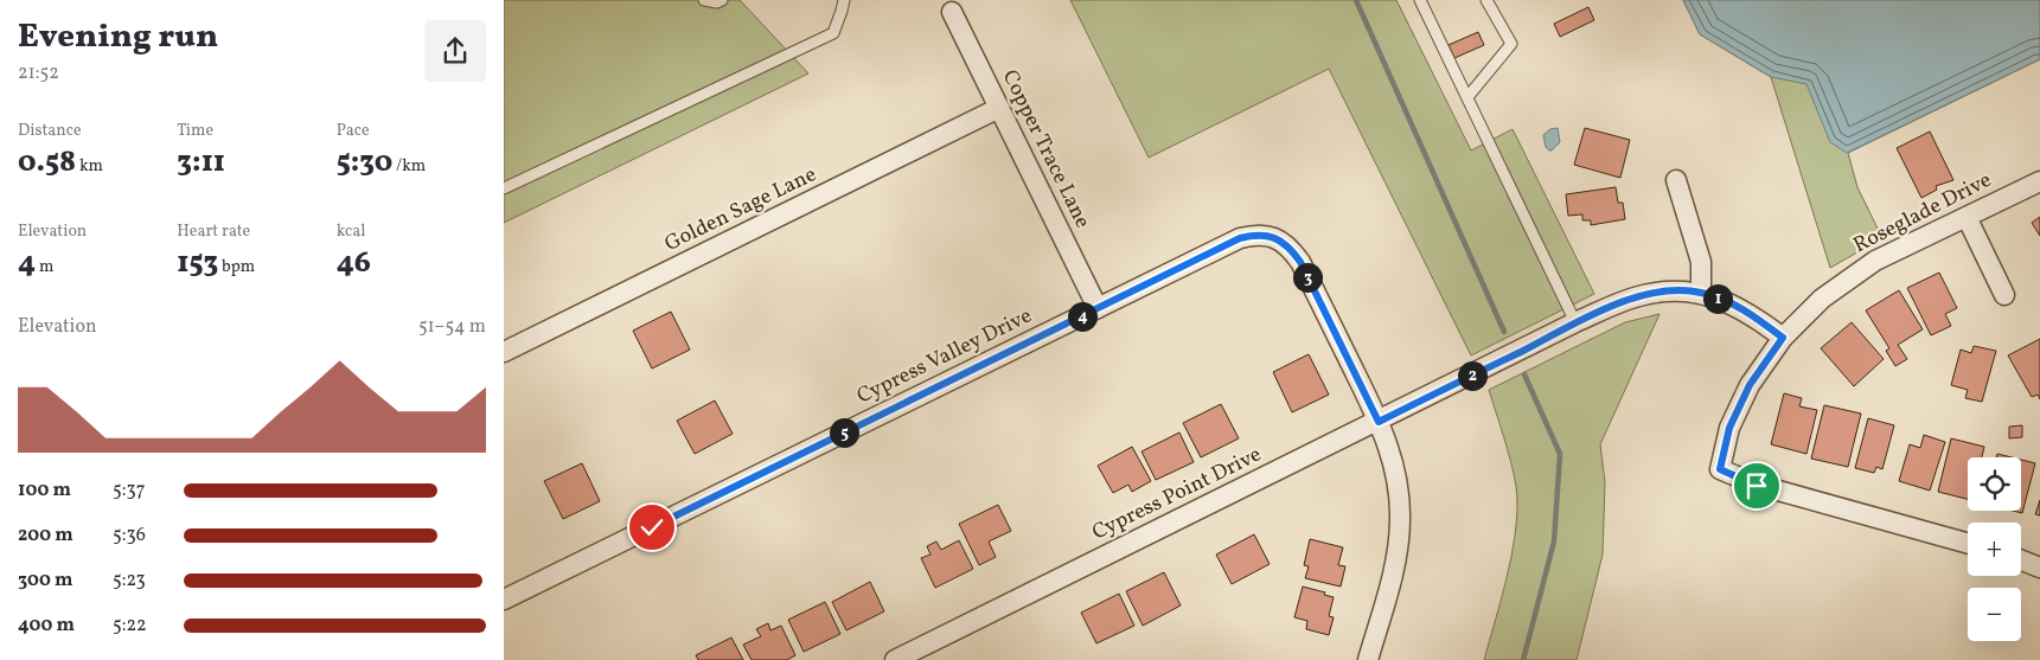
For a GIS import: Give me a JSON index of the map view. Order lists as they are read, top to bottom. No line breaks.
{"streets":{"street":["Copper Trace Lane","Golden Sage Lane","Roseglade Drive","Cypress Valley Drive","Cypress Point Drive"]},"crossings":[["Copper Trace Lane","Golden Sage Lane"],["Copper Trace Lane","Cypress Valley Drive"],["Roseglade Drive","Cypress Point Drive"],["Cypress Valley Drive","Cypress Point Drive"]],"page":{"heading":["Evening run","21:52"],"stats":[["Distance","0.58 km"],["Time","3:11"],["Pace","5:30 /km"],["Elevation","4 m"],["Heart rate","153 bpm"],["kcal","46"]],"pins":["3","1","4","2","5"],"chart":["Elevation","51–54 m"],"map_buttons":["+","−"],"list":[{"name":"100 m","note":"5:37"},{"name":"200 m","note":"5:36"},{"name":"300 m","note":"5:23"},{"name":"400 m","note":"5:22"}]}}
